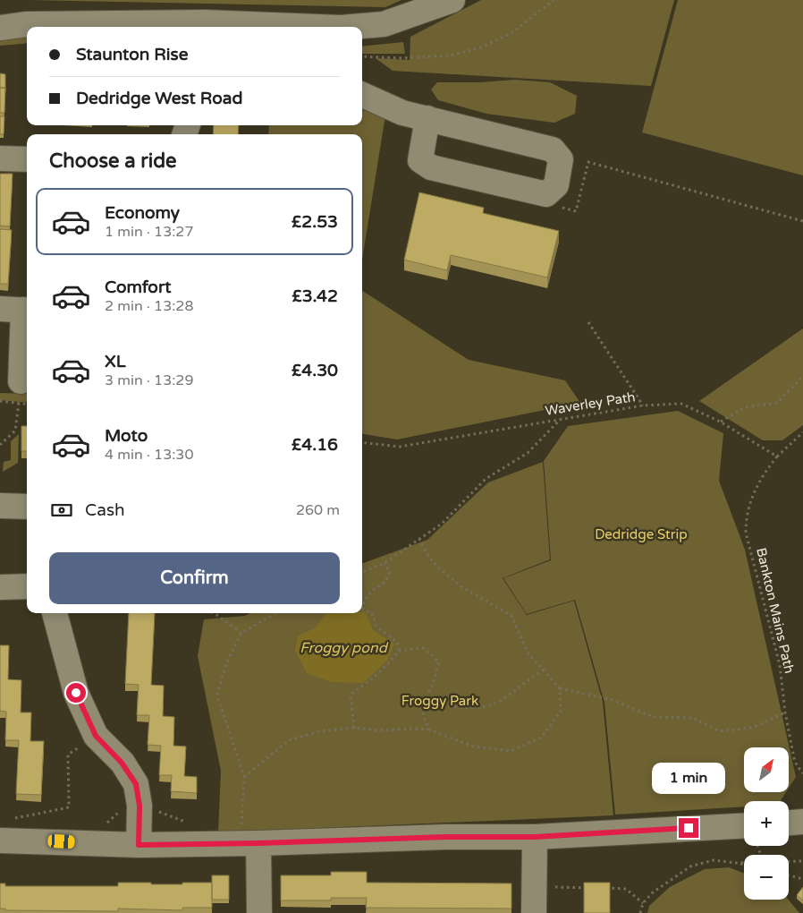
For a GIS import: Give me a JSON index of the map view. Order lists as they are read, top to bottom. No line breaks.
{"streets":{"path":["Waverley Path","Bankton Mains Path"]},"crossings":[["Waverley Path","Bankton Mains Path"]],"water":["Froggy pond"],"parks":["Dedridge Strip","Froggy Park"],"north":"top right","page":{"banner":["Staunton Rise","Dedridge West Road"],"heading":"Choose a ride","list":[{"name":"Economy","note":"1 min · 13:27","value":"£2.53"},{"name":"Comfort","note":"2 min · 13:28","value":"£3.42"},{"name":"XL","note":"3 min · 13:29","value":"£4.30"},{"name":"Moto","note":"4 min · 13:30","value":"£4.16"}],"pay":["Cash","260 m"],"buttons":"Confirm","map_buttons":["+","−"],"bubble":"1 min"}}
